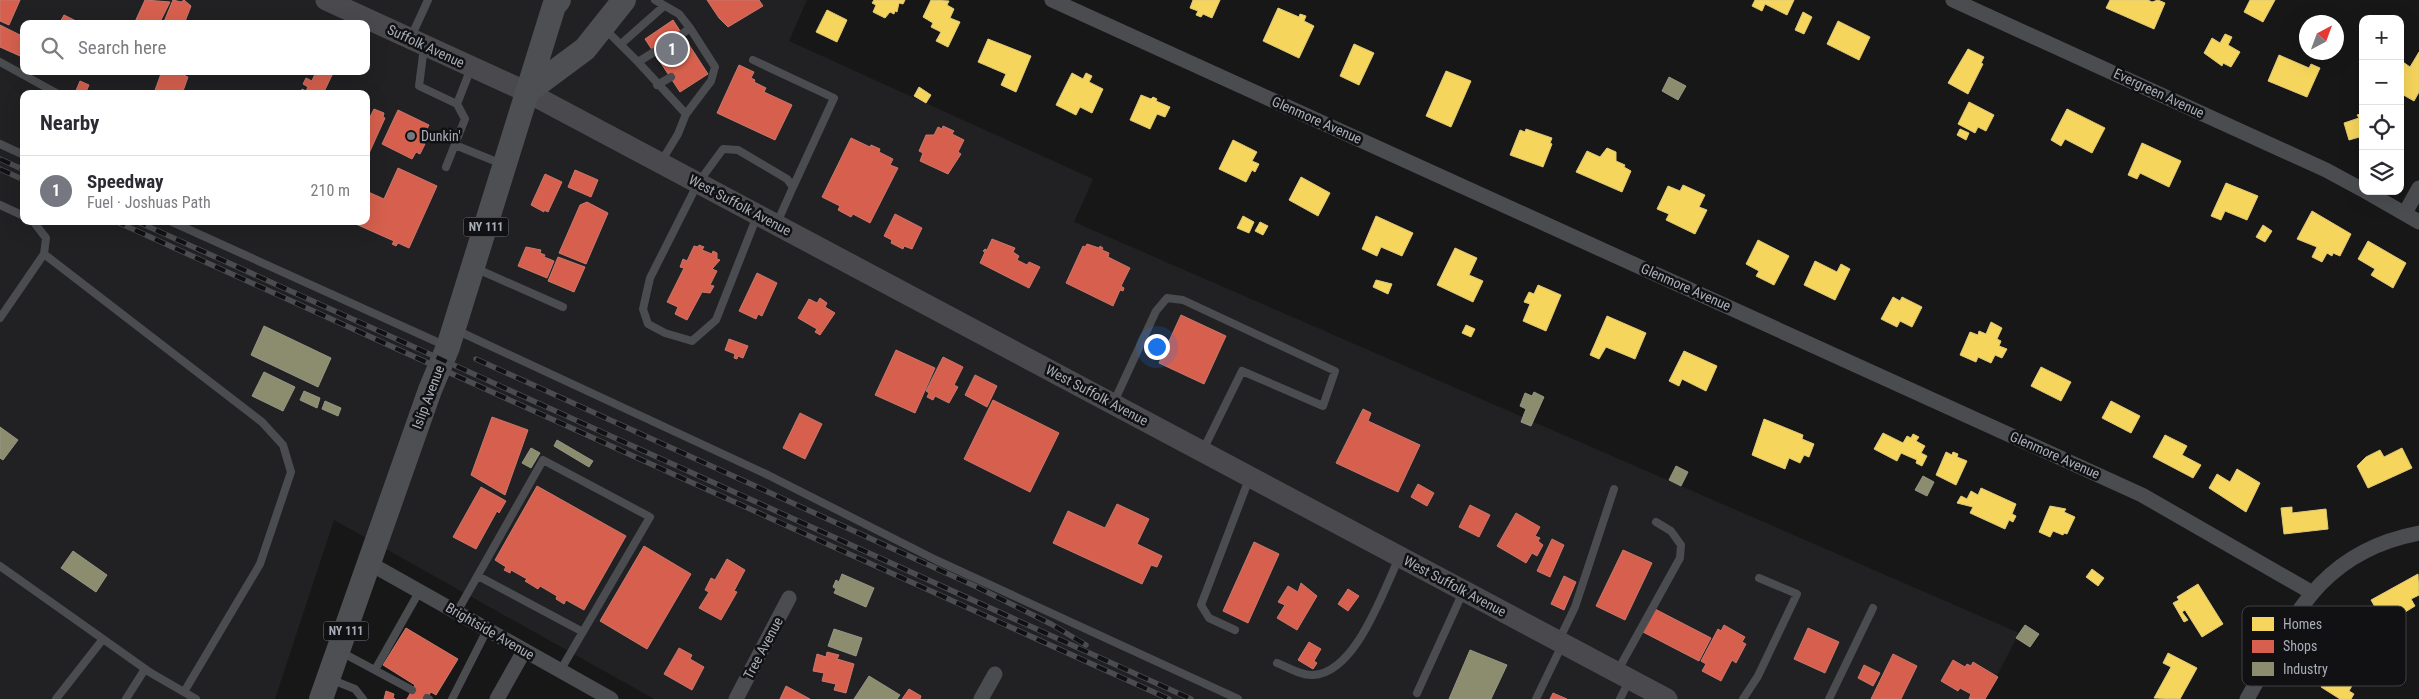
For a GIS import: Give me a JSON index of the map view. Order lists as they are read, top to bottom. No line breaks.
{"streets":{"main road":["Suffolk Avenue","West Suffolk Avenue","NY 111","Islip Avenue"],"street":["Evergreen Avenue","Glenmore Avenue","Brightside Avenue","Tree Avenue"]},"crossings":[["Suffolk Avenue","West Suffolk Avenue"],["Suffolk Avenue","NY 111"],["Suffolk Avenue","Islip Avenue"],["West Suffolk Avenue","NY 111"],["West Suffolk Avenue","Islip Avenue"],["NY 111","Islip Avenue"],["Islip Avenue","Brightside Avenue"]],"places":["Dunkin'"],"legend":["Homes","Shops","Industry"],"north":"top right","page":{"map_buttons":["+","−"],"search":"Search here","pins":"1","heading":"Nearby","list":[{"mark":"1","name":"Speedway","note":"Fuel · Joshuas Path","value":"210 m"}]}}
